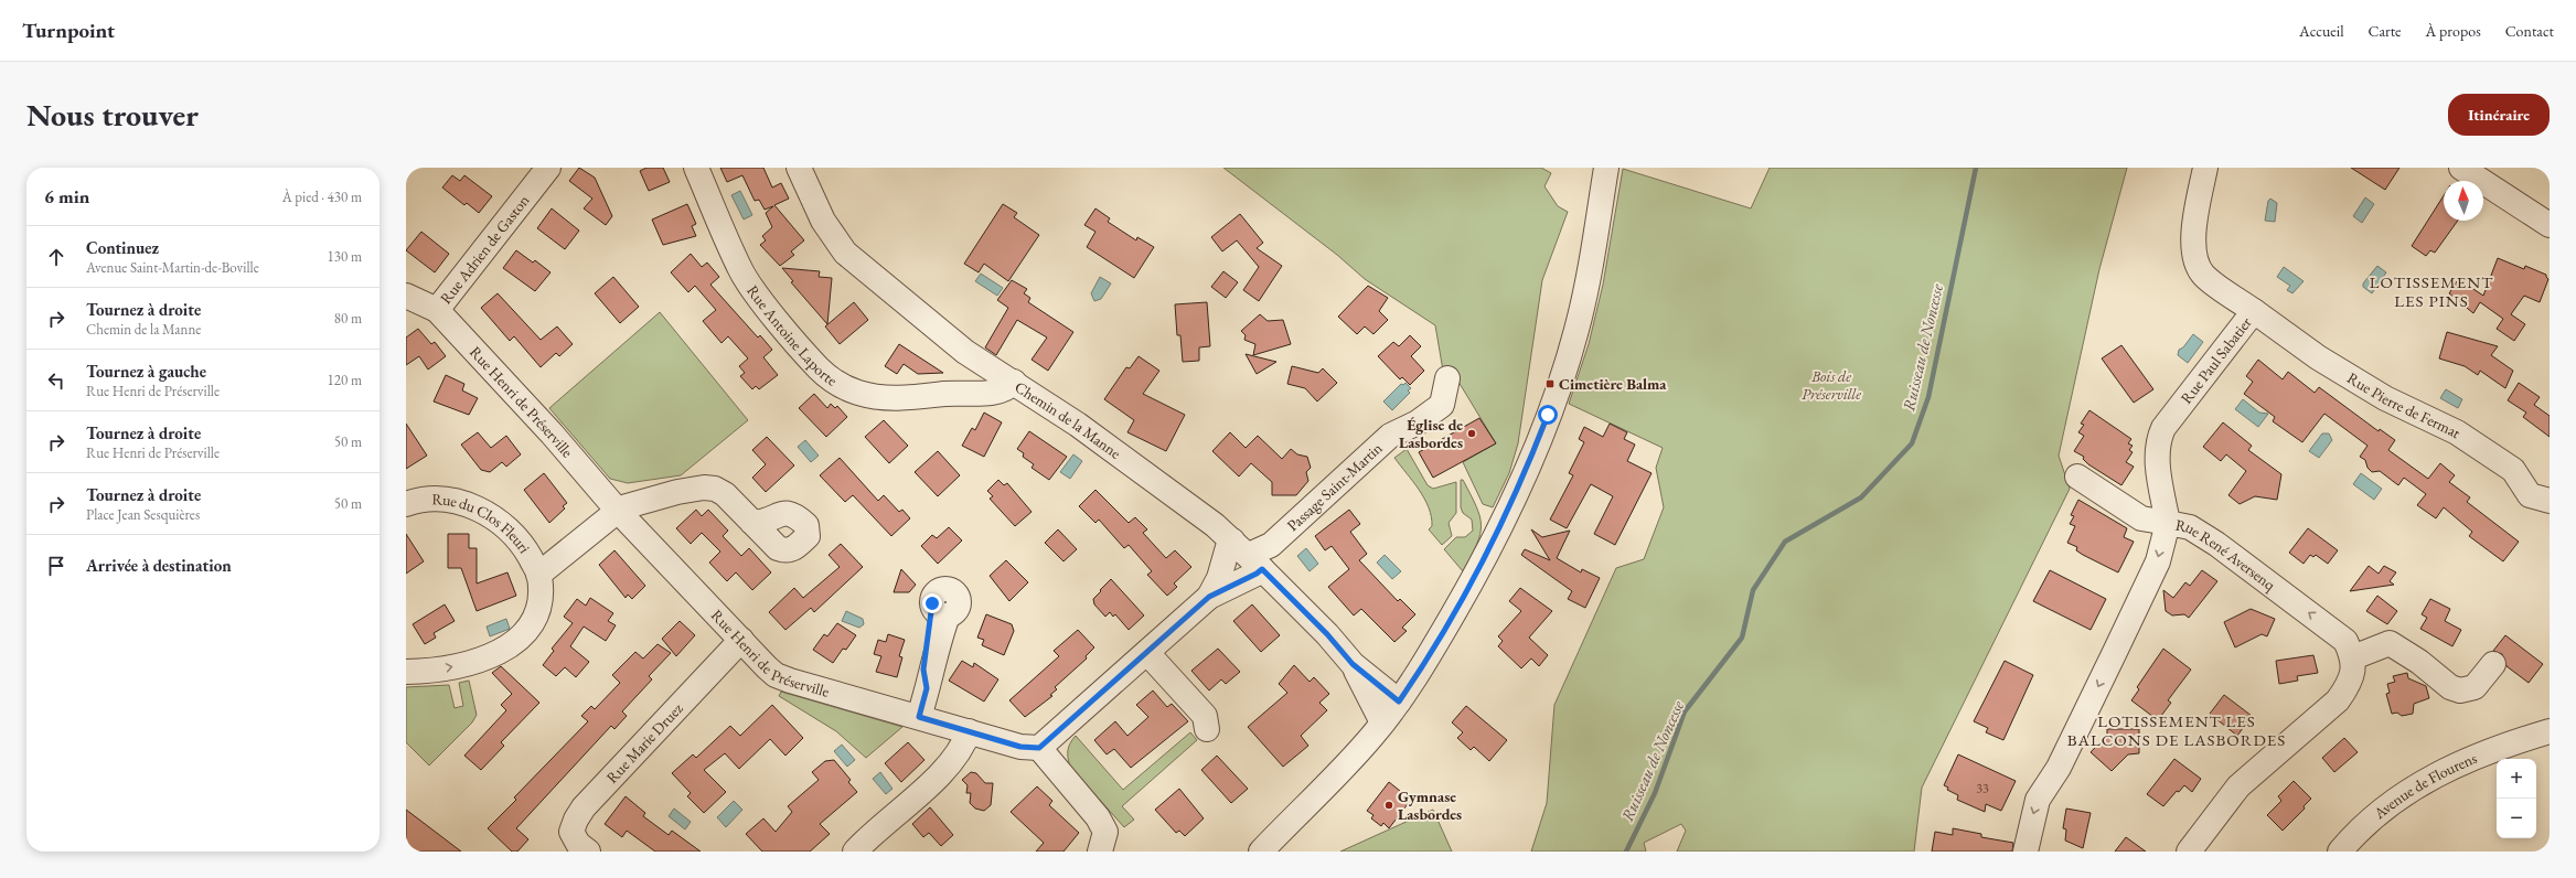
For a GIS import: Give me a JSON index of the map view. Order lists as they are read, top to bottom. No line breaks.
{"streets":{"street":["Rue Adrien de Gaston","Rue Antoine Laporte","Rue Paul Sabatier","Rue Henri de Préserville","Rue Pierre de Fermat","Chemin de la Manne","Passage Saint-Martin","Rue du Clos Fleuri","Rue René Aversenq","Rue Marie Druez","Avenue de Flourens"]},"crossings":[["Rue Adrien de Gaston","Rue Henri de Préserville"],["Rue Antoine Laporte","Chemin de la Manne"],["Rue Paul Sabatier","Rue Pierre de Fermat"],["Rue Paul Sabatier","Rue René Aversenq"],["Rue Henri de Préserville","Rue du Clos Fleuri"],["Rue Henri de Préserville","Rue Marie Druez"],["Chemin de la Manne","Passage Saint-Martin"]],"districts":["LOTISSEMENT LES PINS","LOTISSEMENT LES BALCONS DE LASBORDES"],"water":["Ruisseau de Noncesse"],"parks":["Bois de Préserville"],"places":{"transit":["Cimetière Balma"],"other":["Église de Lasbordes","Gymnase Lasbordes"]},"house_numbers":["33"],"north":"top","page":{"header":"Turnpoint","nav":["Accueil","Carte","À propos","Contact"],"buttons":"Itinéraire","title":"Nous trouver","heading":["6 min","À pied · 430 m"],"list":[["Continuez","Avenue Saint-Martin-de-Boville","130 m"],["Tournez à droite","Chemin de la Manne","80 m"],["Tournez à gauche","Rue Henri de Préserville","120 m"],["Tournez à droite","Rue Henri de Préserville","50 m"],["Tournez à droite","Place Jean Sesquières","50 m"],"Arrivée à destination"],"map_buttons":["+","−"]}}
